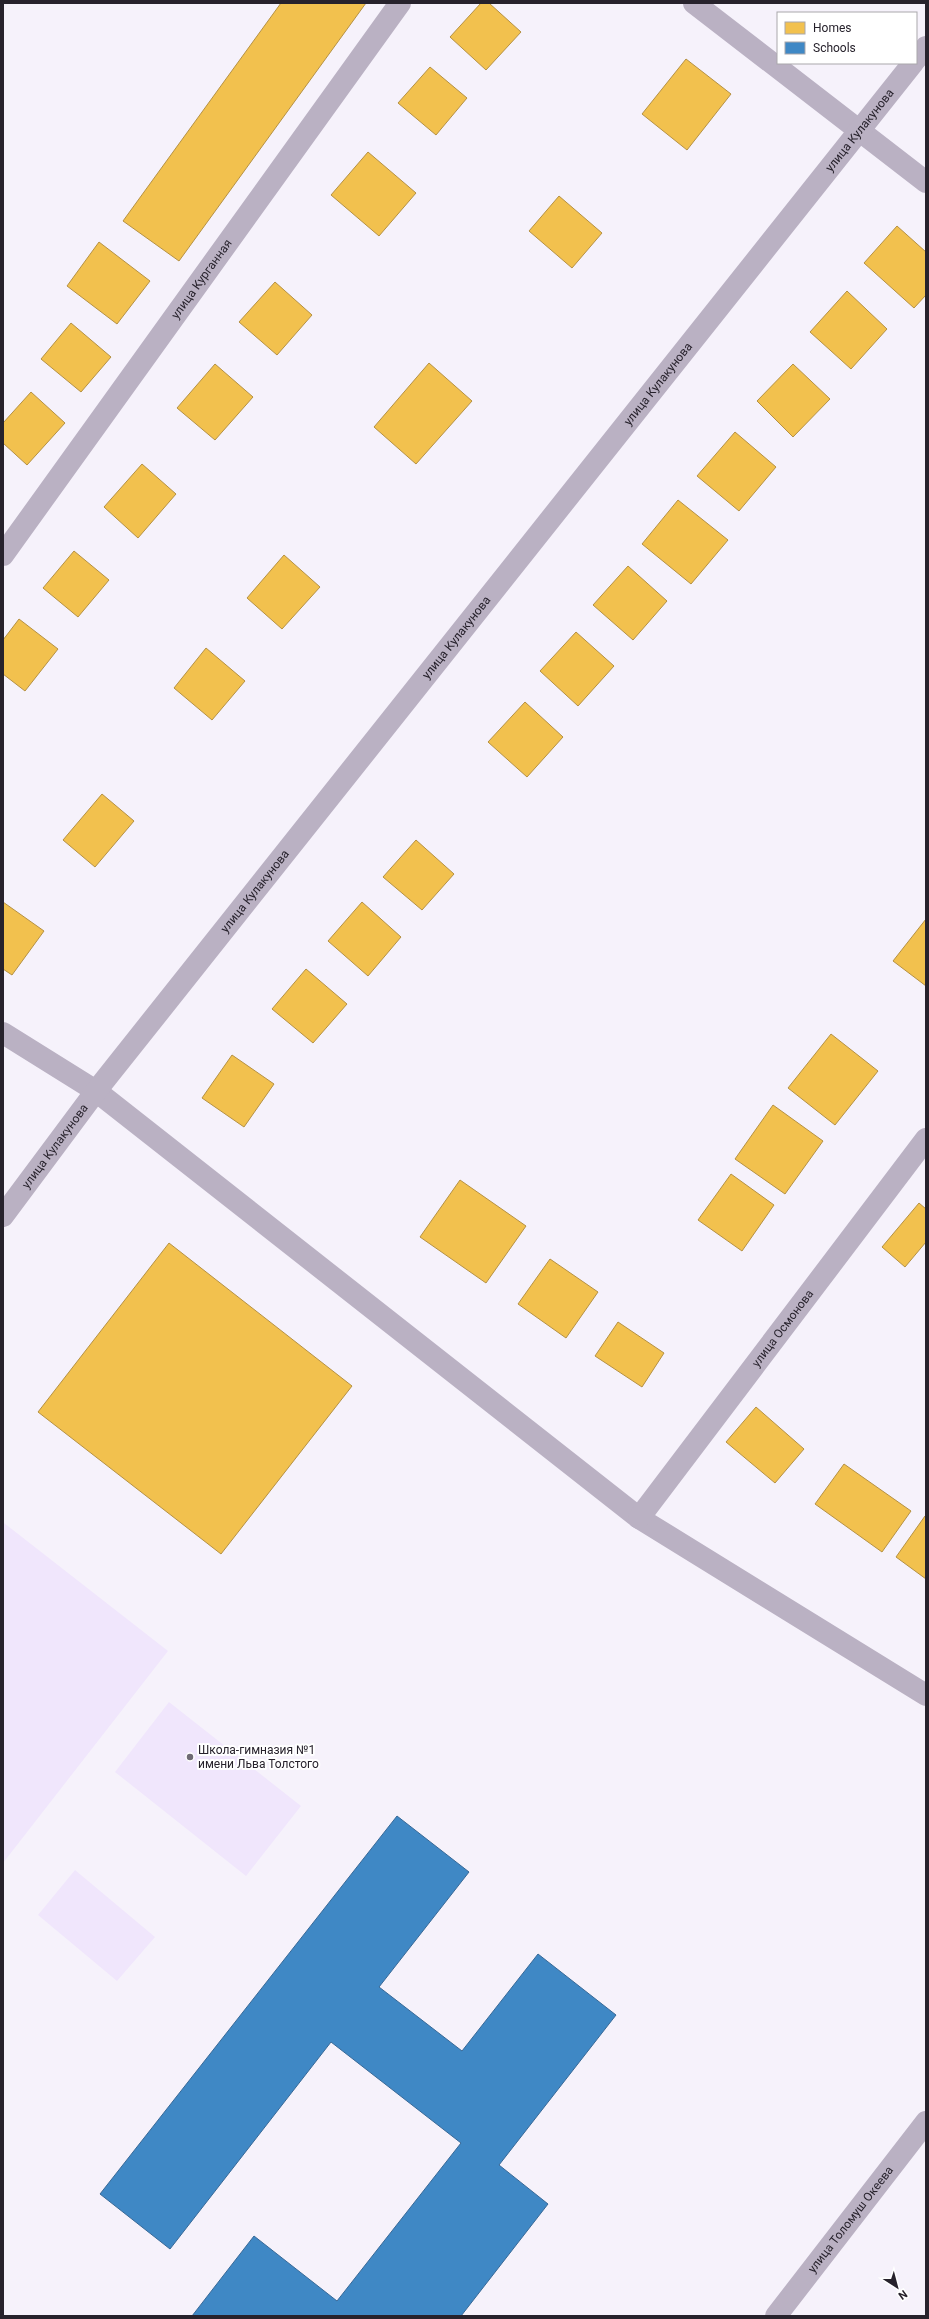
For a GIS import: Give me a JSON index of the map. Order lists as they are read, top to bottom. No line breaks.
{"streets":{"street":["улица Кулакунова","улица Курганная","улица Осмонова","улица Толомуш Океева"]},"places":["Школа-гимназия №1 имени Льва Толстого"],"legend":["Homes","Schools"],"north":"bottom right"}
